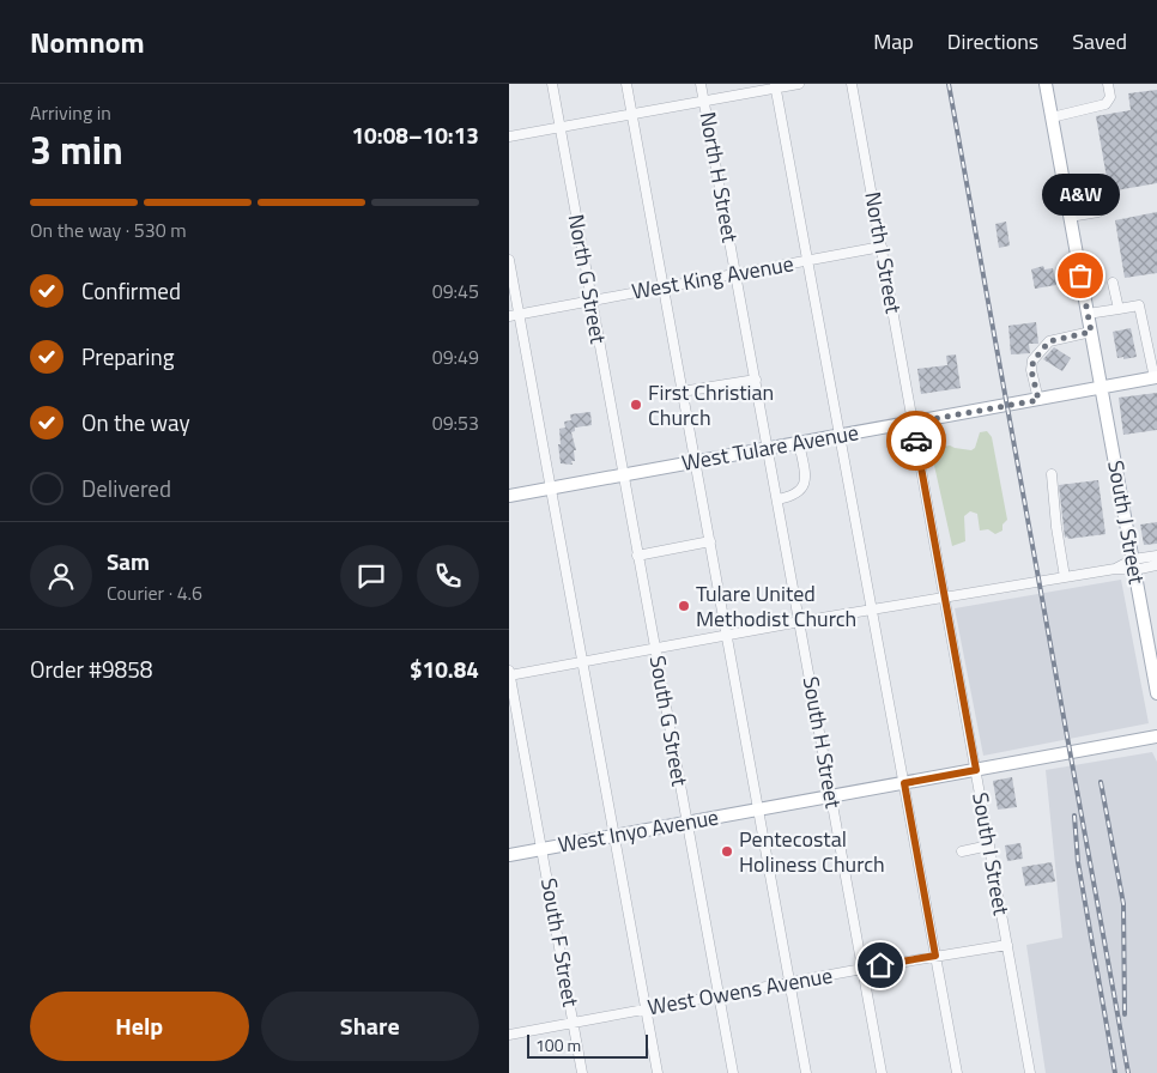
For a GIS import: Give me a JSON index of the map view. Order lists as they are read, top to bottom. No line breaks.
{"streets":{"main road":["West Tulare Avenue","South J Street","West Inyo Avenue"],"street":["North H Street","North I Street","West King Avenue","North G Street","South G Street","South H Street","South I Street","South F Street","West Owens Avenue"]},"crossings":[["North H Street","West King Avenue"],["North H Street","West Tulare Avenue"],["North H Street","South H Street"],["North I Street","West King Avenue"],["North I Street","West Tulare Avenue"],["North I Street","South I Street"],["West King Avenue","North G Street"],["North G Street","West Tulare Avenue"],["North G Street","South G Street"],["West Tulare Avenue","South J Street"],["West Tulare Avenue","South G Street"],["West Tulare Avenue","South H Street"],["West Tulare Avenue","South I Street"],["South G Street","West Inyo Avenue"],["South G Street","West Owens Avenue"],["South H Street","West Inyo Avenue"],["South H Street","West Owens Avenue"],["West Inyo Avenue","South I Street"],["West Inyo Avenue","South F Street"],["South I Street","West Owens Avenue"],["South F Street","West Owens Avenue"]],"places":["A&W","First Christian Church","Tulare United Methodist Church","Pentecostal Holiness Church"],"scale_bar":"100 m","page":{"header":"Nomnom","nav":["Map","Directions","Saved"],"heading":["3 min","Arriving in","10:08–10:13"],"panel":["Sam","Courier · 4.6","Order #9858","$10.84"],"bubble":"A&W","bar":"On the way · 530 m","list":[["Confirmed","09:45"],["Preparing","09:49"],["On the way","09:53"],"Delivered"],"buttons":["Help","Share"],"scale":"100 m"}}
